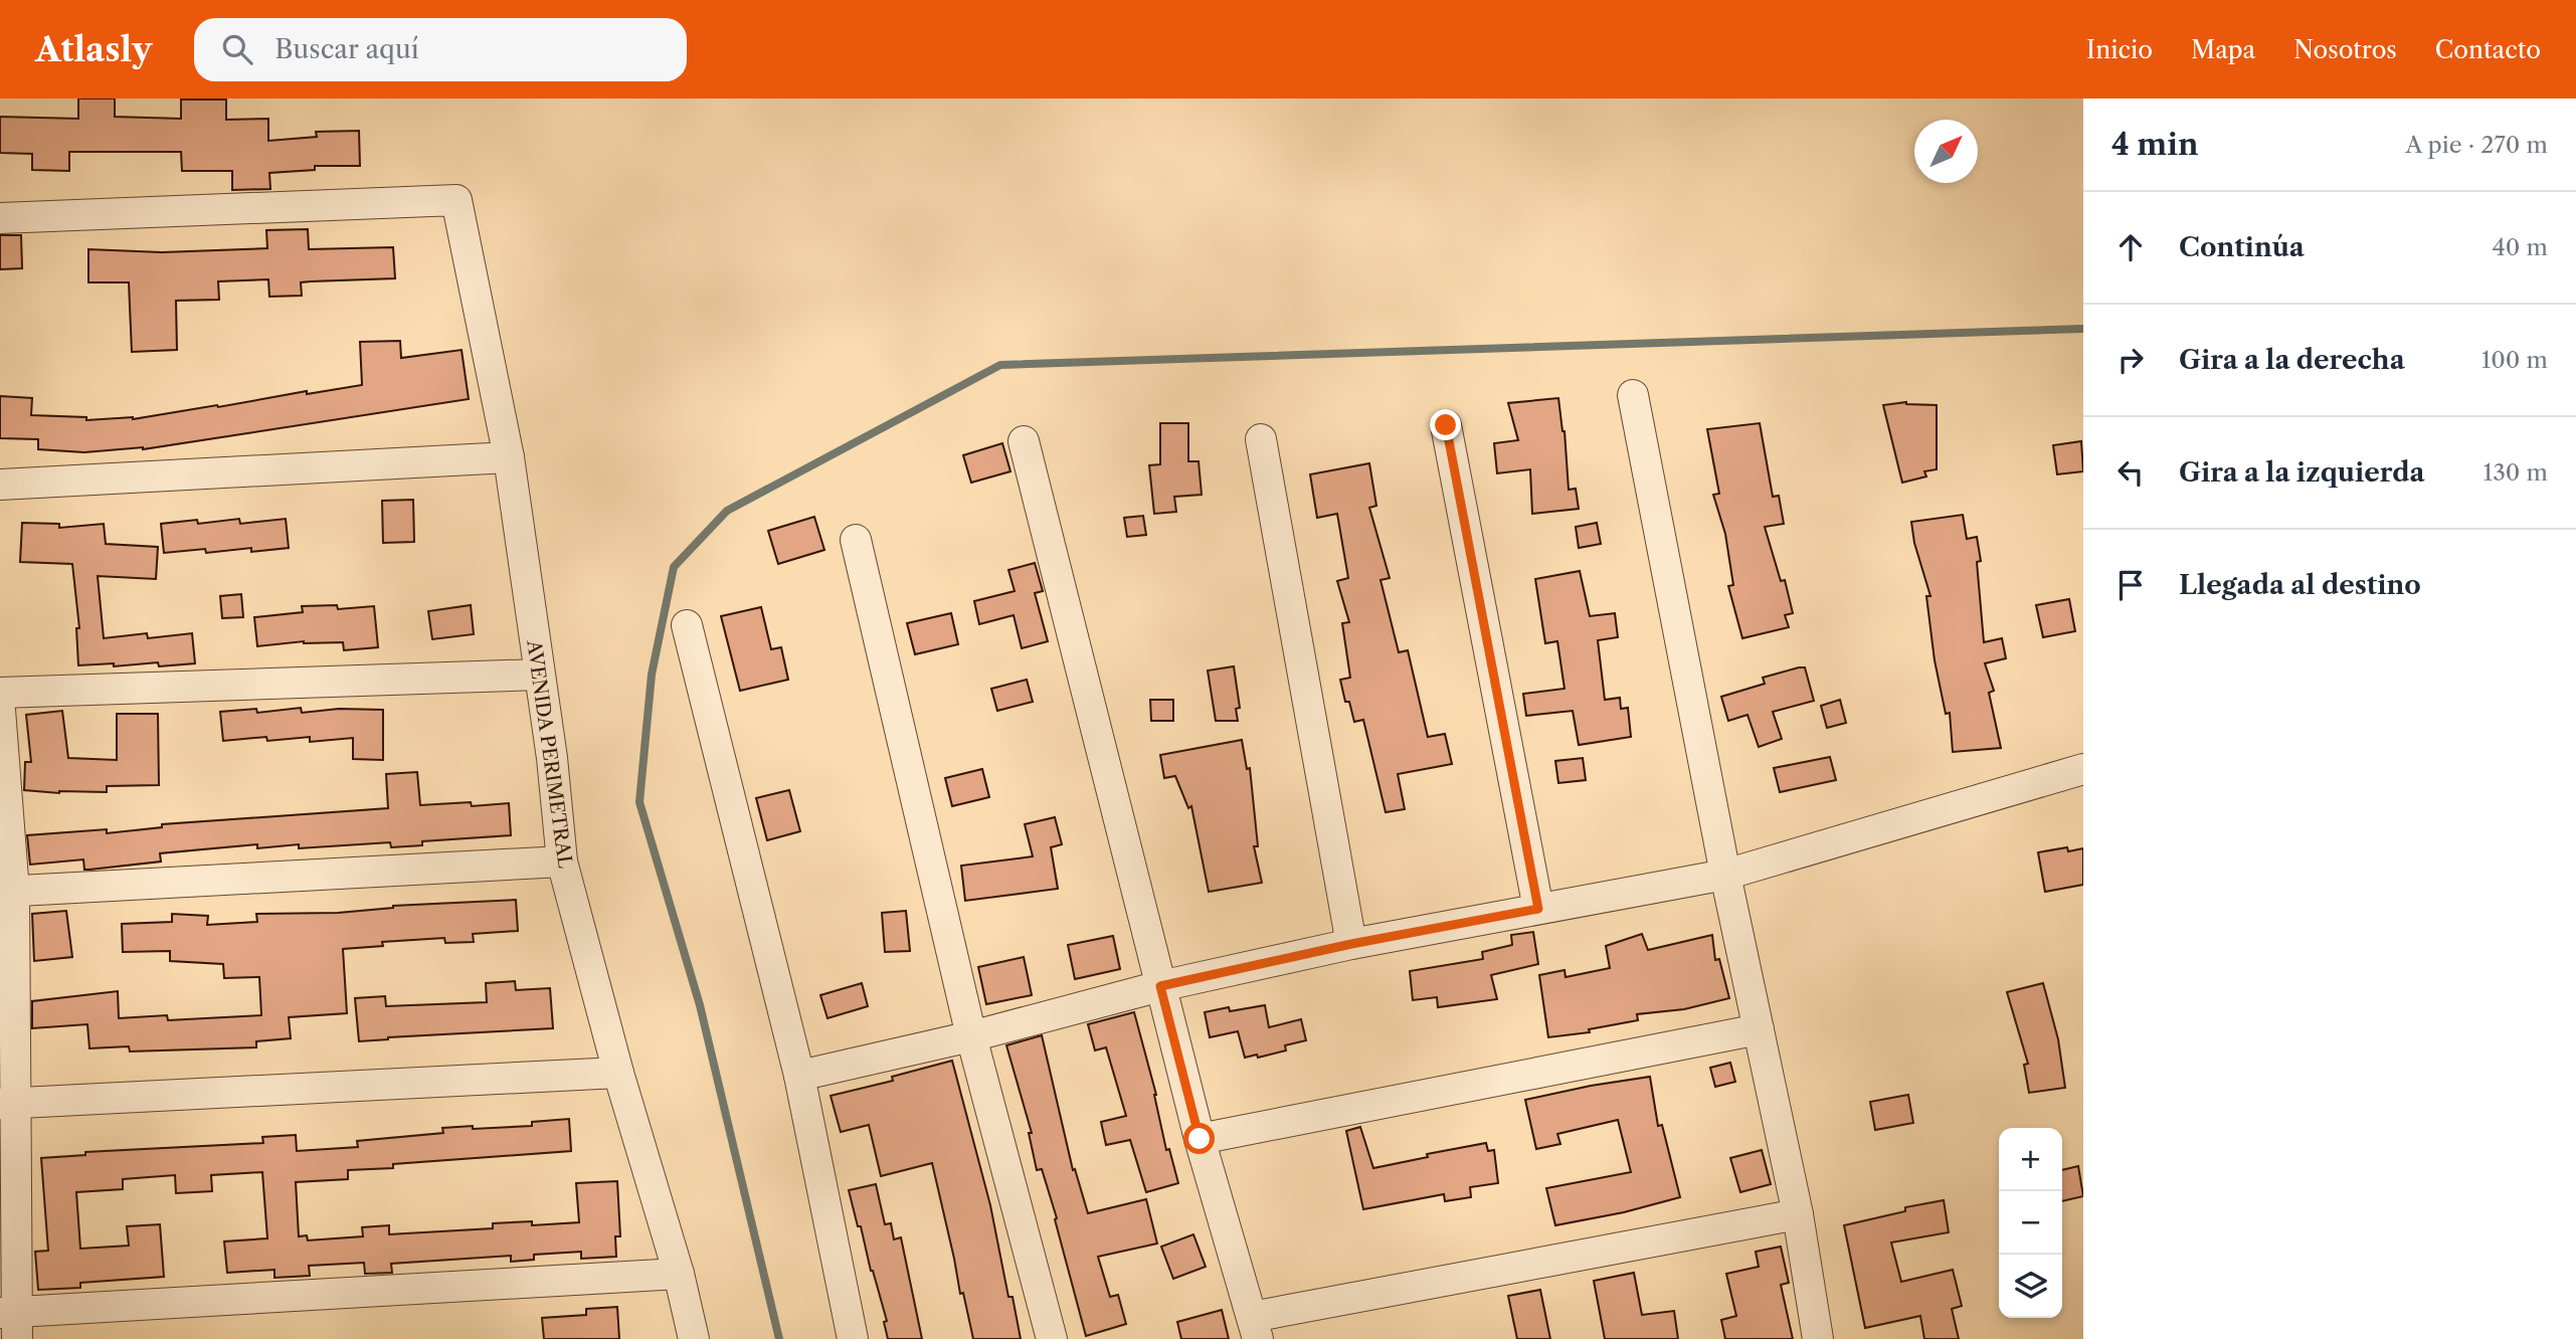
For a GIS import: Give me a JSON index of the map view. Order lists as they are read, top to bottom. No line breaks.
{"streets":{"street":["AVENIDA PERIMETRAL"]},"north":"top right","page":{"header":"Atlasly","search":"Buscar aquí","nav":["Inicio","Mapa","Nosotros","Contacto"],"heading":["4 min","A pie · 270 m"],"list":[["Continúa","40 m"],["Gira a la derecha","100 m"],["Gira a la izquierda","130 m"],"Llegada al destino"],"map_buttons":["+","−"]}}
